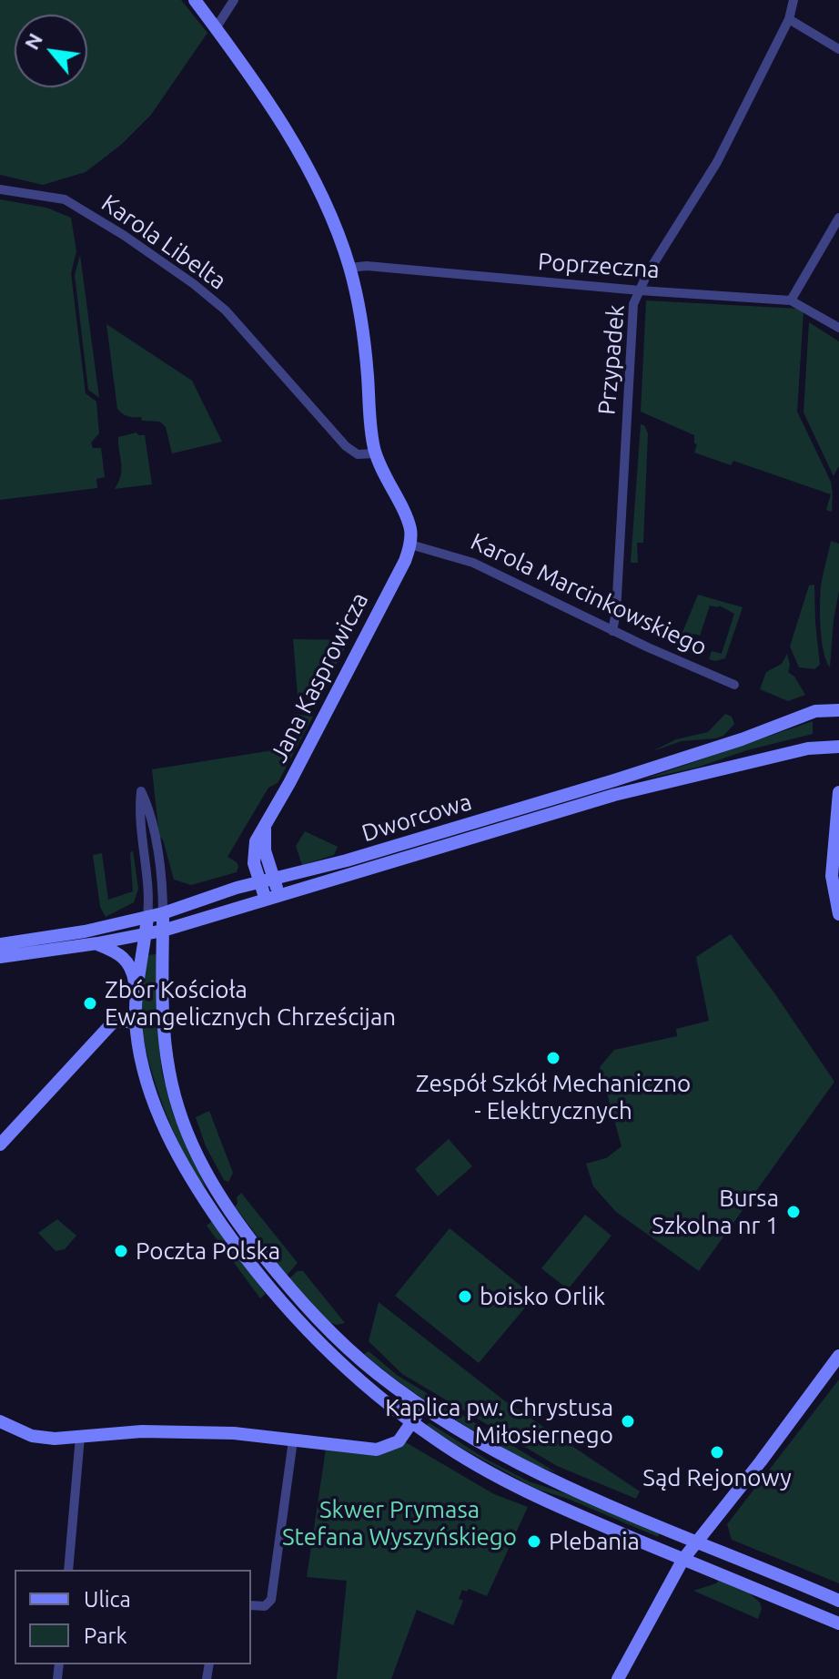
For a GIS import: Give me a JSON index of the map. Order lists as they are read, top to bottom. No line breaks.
{"streets":{"street":["Karola Libelta","Poprzeczna","Przypadek","Karola Marcinkowskiego","Jana Kasprowicza","Dworcowa"]},"crossings":[["Poprzeczna","Przypadek"],["Przypadek","Karola Marcinkowskiego"],["Karola Marcinkowskiego","Jana Kasprowicza"],["Jana Kasprowicza","Dworcowa"]],"parks":["Skwer Prymasa Stefana Wyszyńskiego"],"places":["Zbór Kościoła Ewangelicznych Chrześcijan","Zespół Szkół Mechaniczno - Elektrycznych","Bursa Szkolna nr 1","Poczta Polska","boisko Orlik","Kaplica pw. Chrystusa Miłosiernego","Sąd Rejonowy","Plebania"],"legend":["Ulica","Park"],"north":"top left"}
